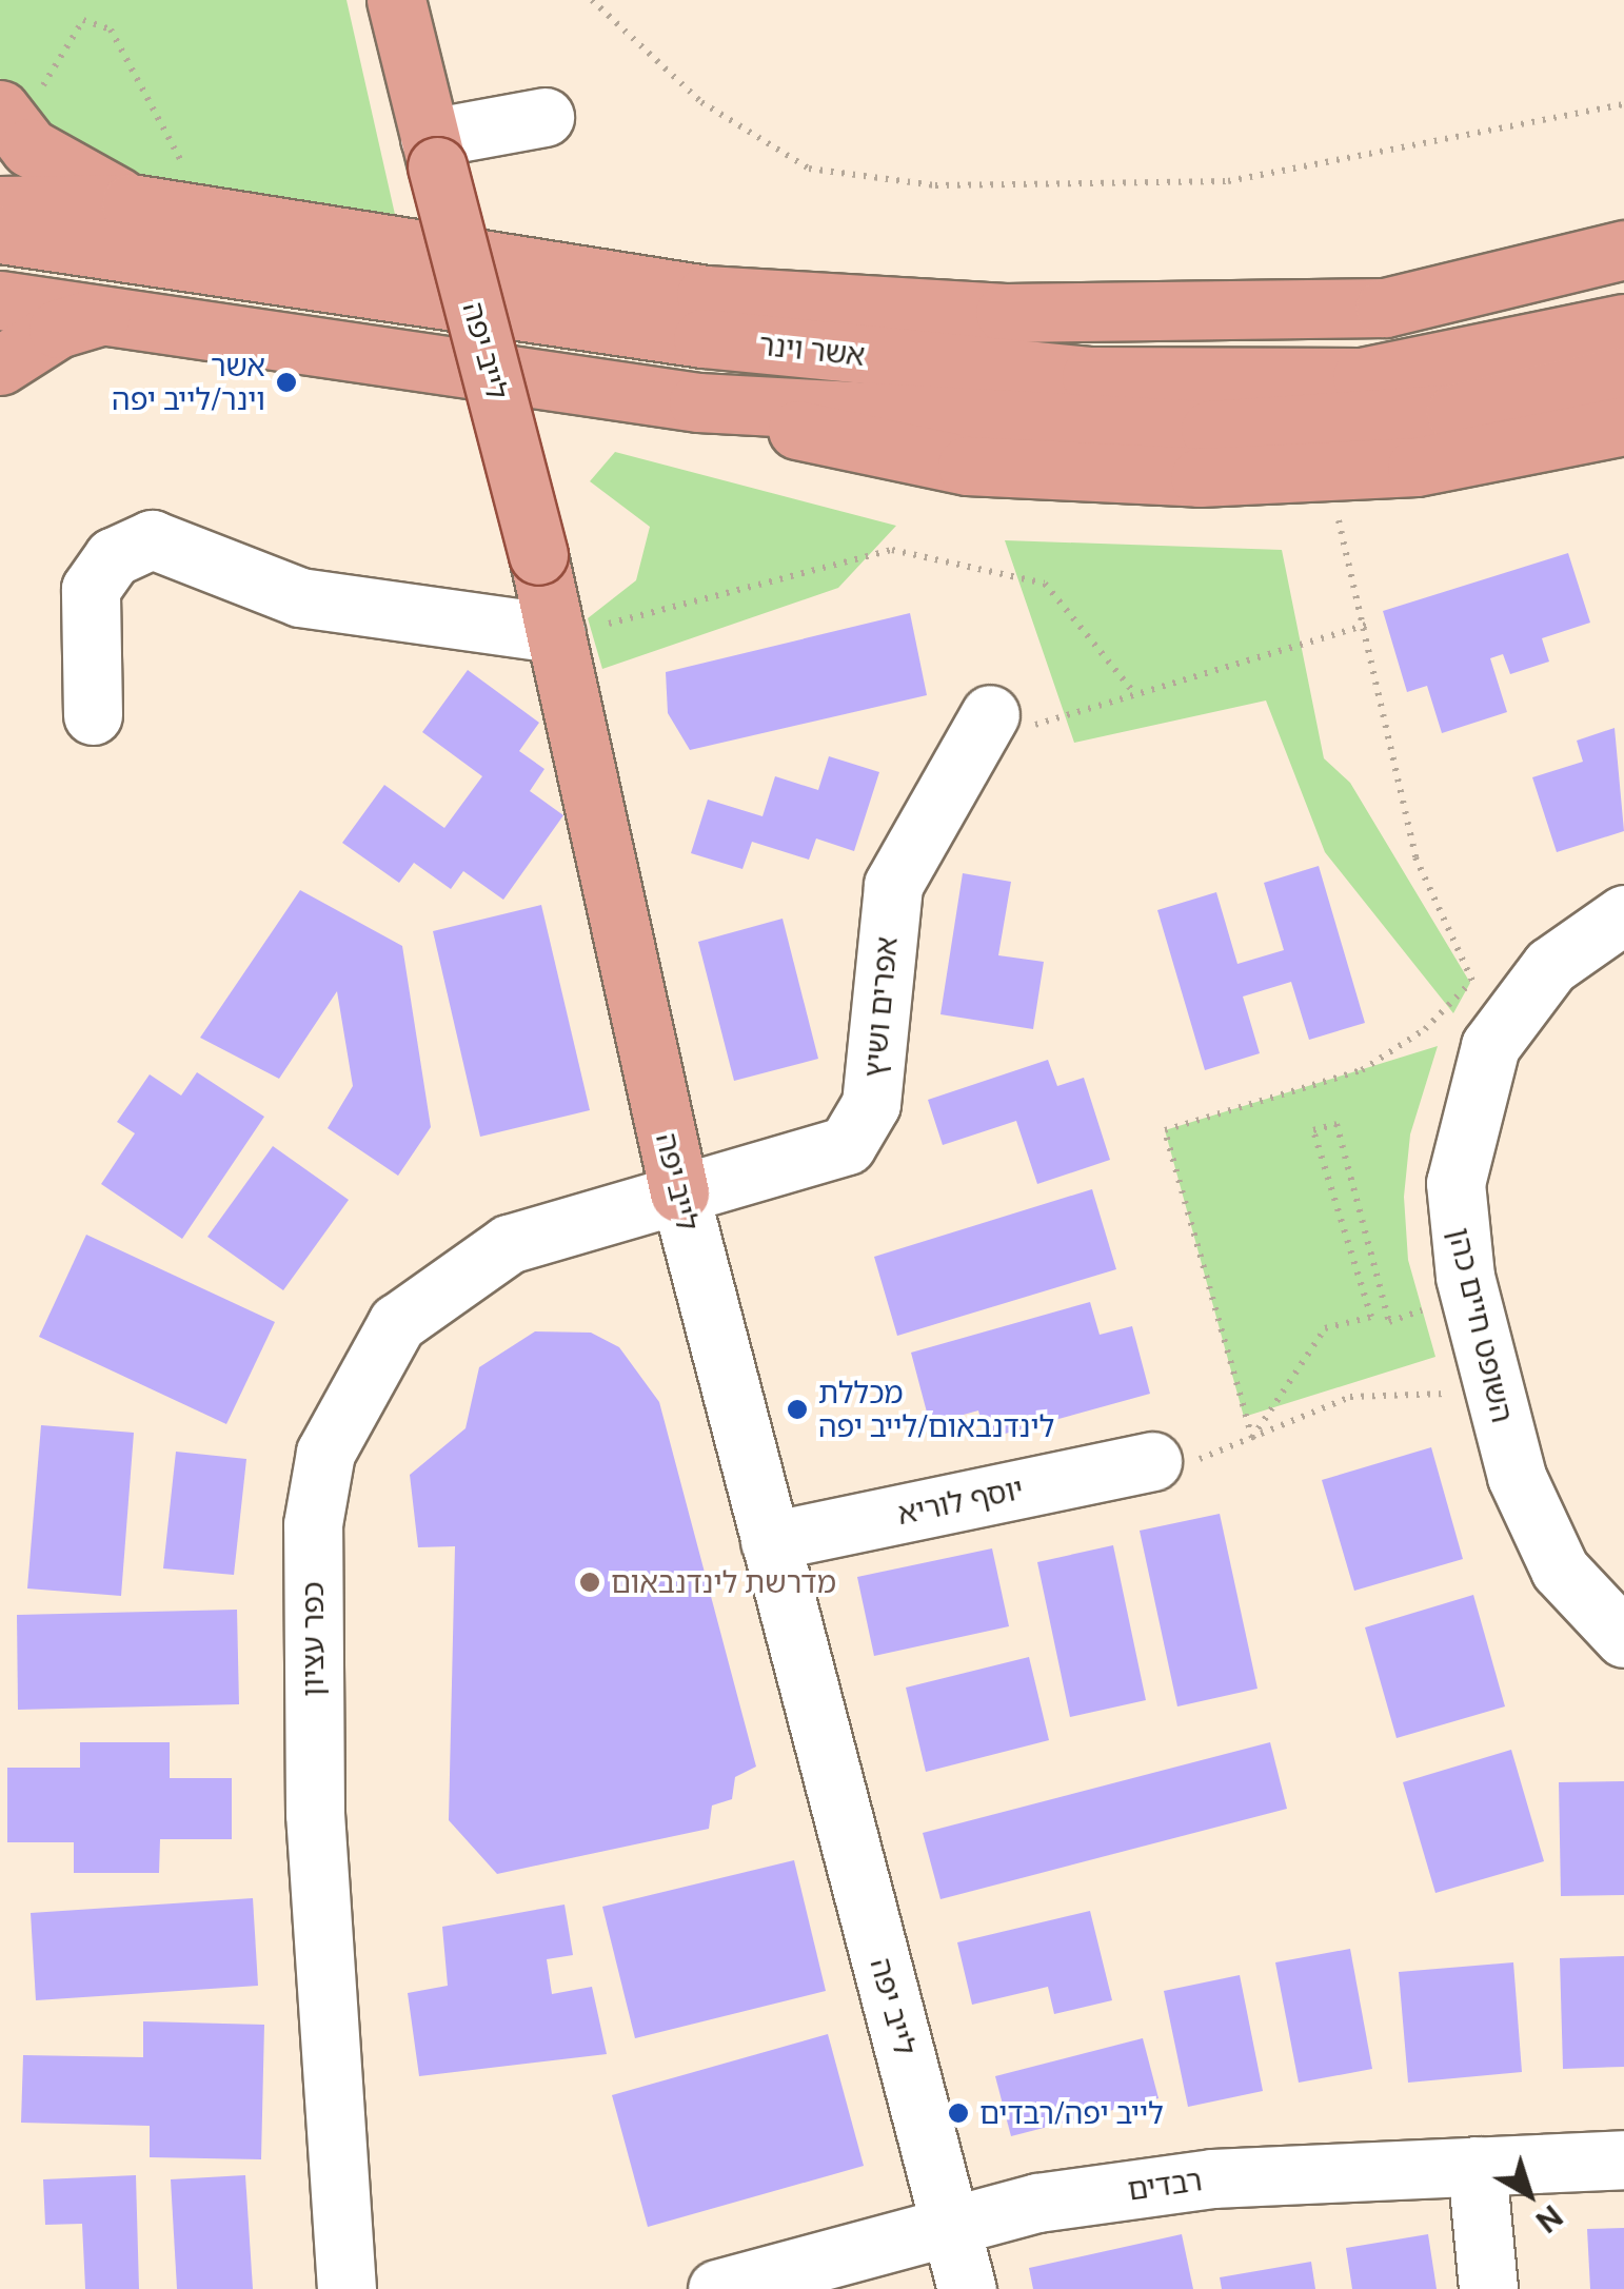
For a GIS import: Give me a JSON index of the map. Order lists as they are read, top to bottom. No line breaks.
{"streets":{"main road":["אשר וינר","לייב יפה"],"street":["אפרים ושיץ","השופט חיים כהן","יוסף לוריא","כפר עציון","רבדים"]},"crossings":[["לייב יפה","אפרים ושיץ"],["לייב יפה","יוסף לוריא"],["לייב יפה","כפר עציון"],["לייב יפה","רבדים"],["אפרים ושיץ","כפר עציון"]],"places":["אשר וינר/לייב יפה","מכללת לינדנבאום/לייב יפה","מדרשת לינדנבאום","לייב יפה/רבדים"],"north":"bottom right"}
